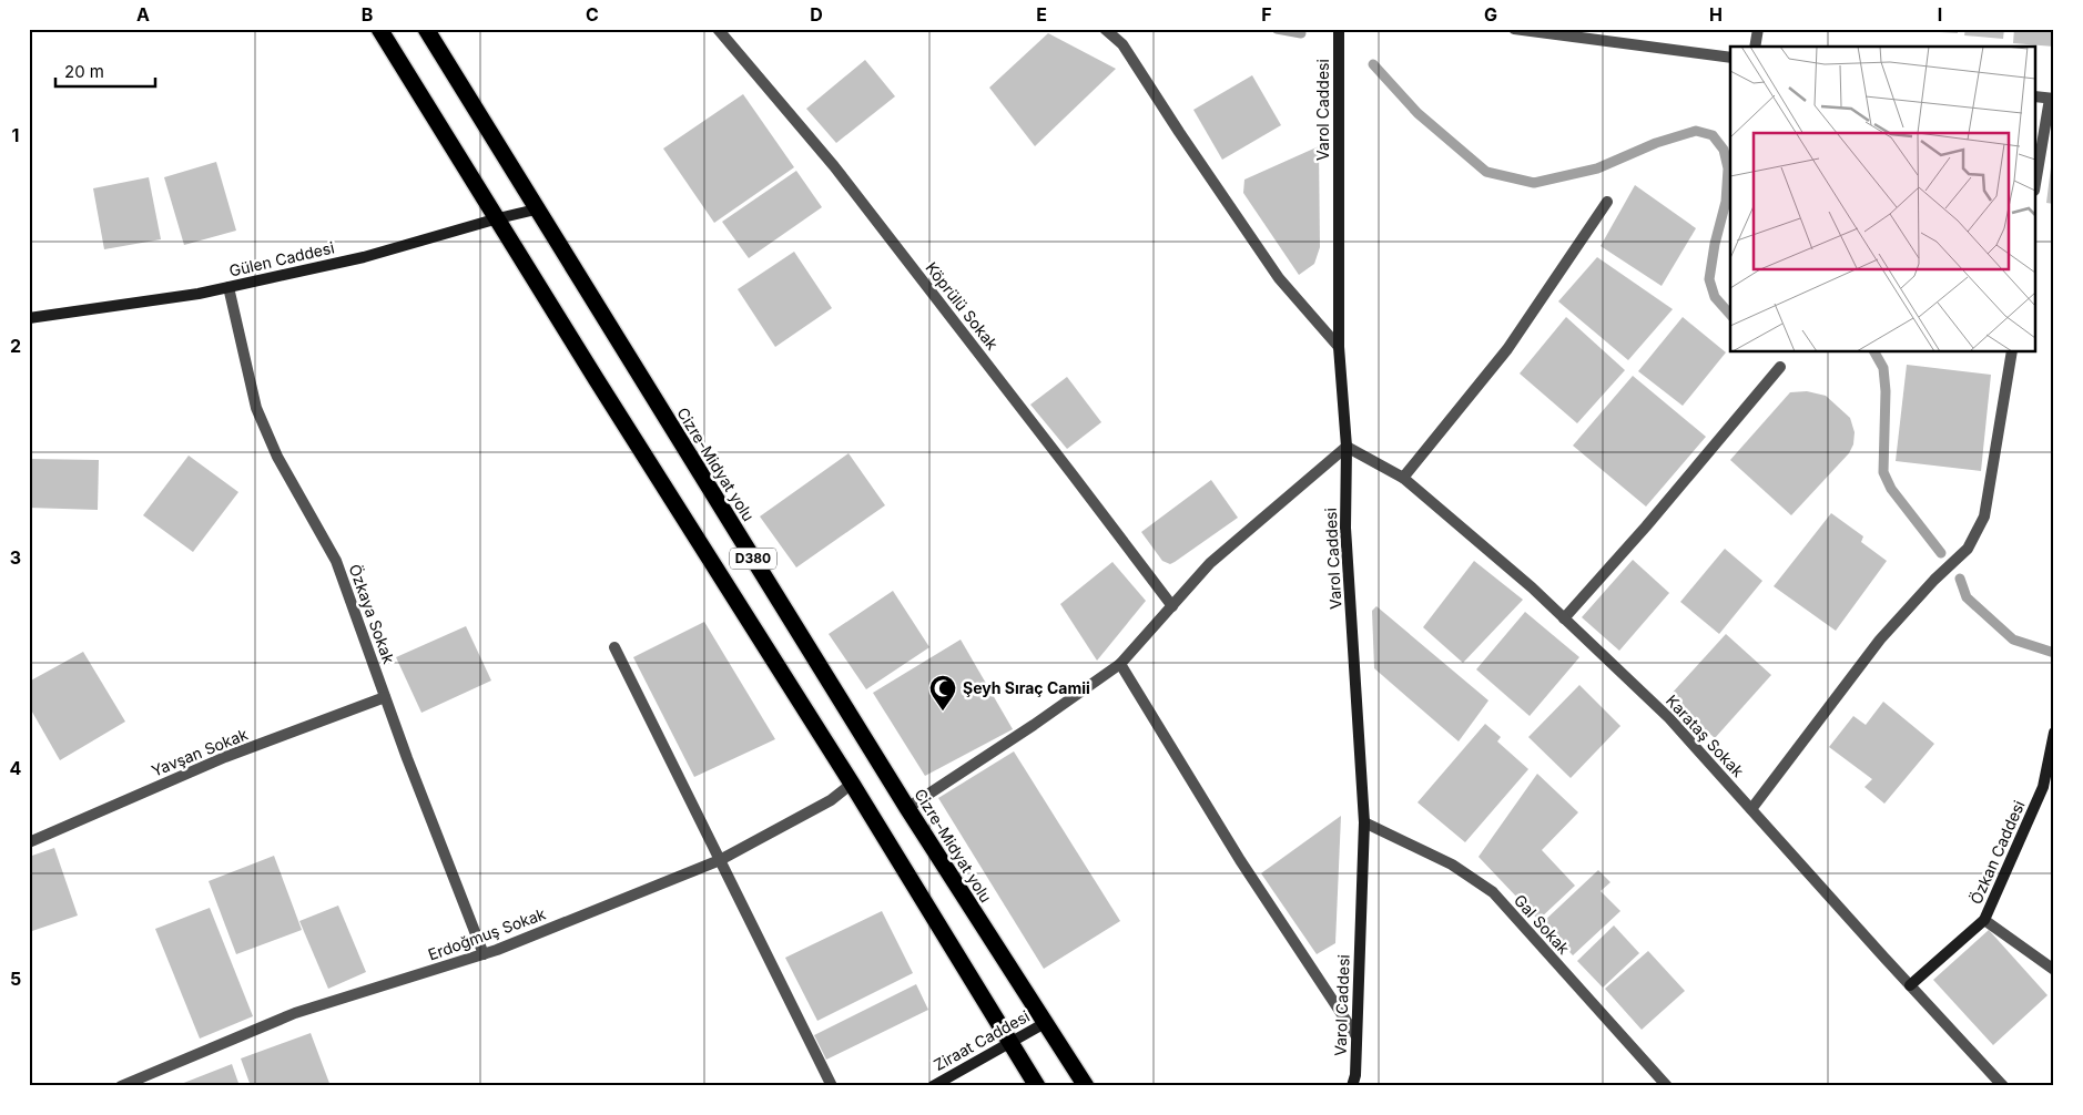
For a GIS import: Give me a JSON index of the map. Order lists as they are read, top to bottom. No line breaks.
{"streets":{"highway":["Cizre-Midyat yolu","D380"],"street":["Varol Caddesi","Gülen Caddesi","Köprülü Sokak","Özkaya Sokak","Karataş Sokak","Yavşan Sokak","Özkan Caddesi","Gal Sokak","Erdoğmuş Sokak","Ziraat Caddesi"]},"crossings":[["Varol Caddesi","Karataş Sokak"],["Varol Caddesi","Gal Sokak"],["Gülen Caddesi","Cizre-Midyat yolu"],["Gülen Caddesi","D380"],["Gülen Caddesi","Özkaya Sokak"],["Cizre-Midyat yolu","Ziraat Caddesi"],["D380","Erdoğmuş Sokak"],["D380","Ziraat Caddesi"],["Özkaya Sokak","Yavşan Sokak"],["Özkaya Sokak","Erdoğmuş Sokak"],["Karataş Sokak","Özkan Caddesi"]],"places":{"mosque":["Şeyh Sıraç Camii"]},"scale_bar":"20 m","grid":{"columns":["A","B","C","D","E","F","G","H","I"],"rows":["1","2","3","4","5"]}}
